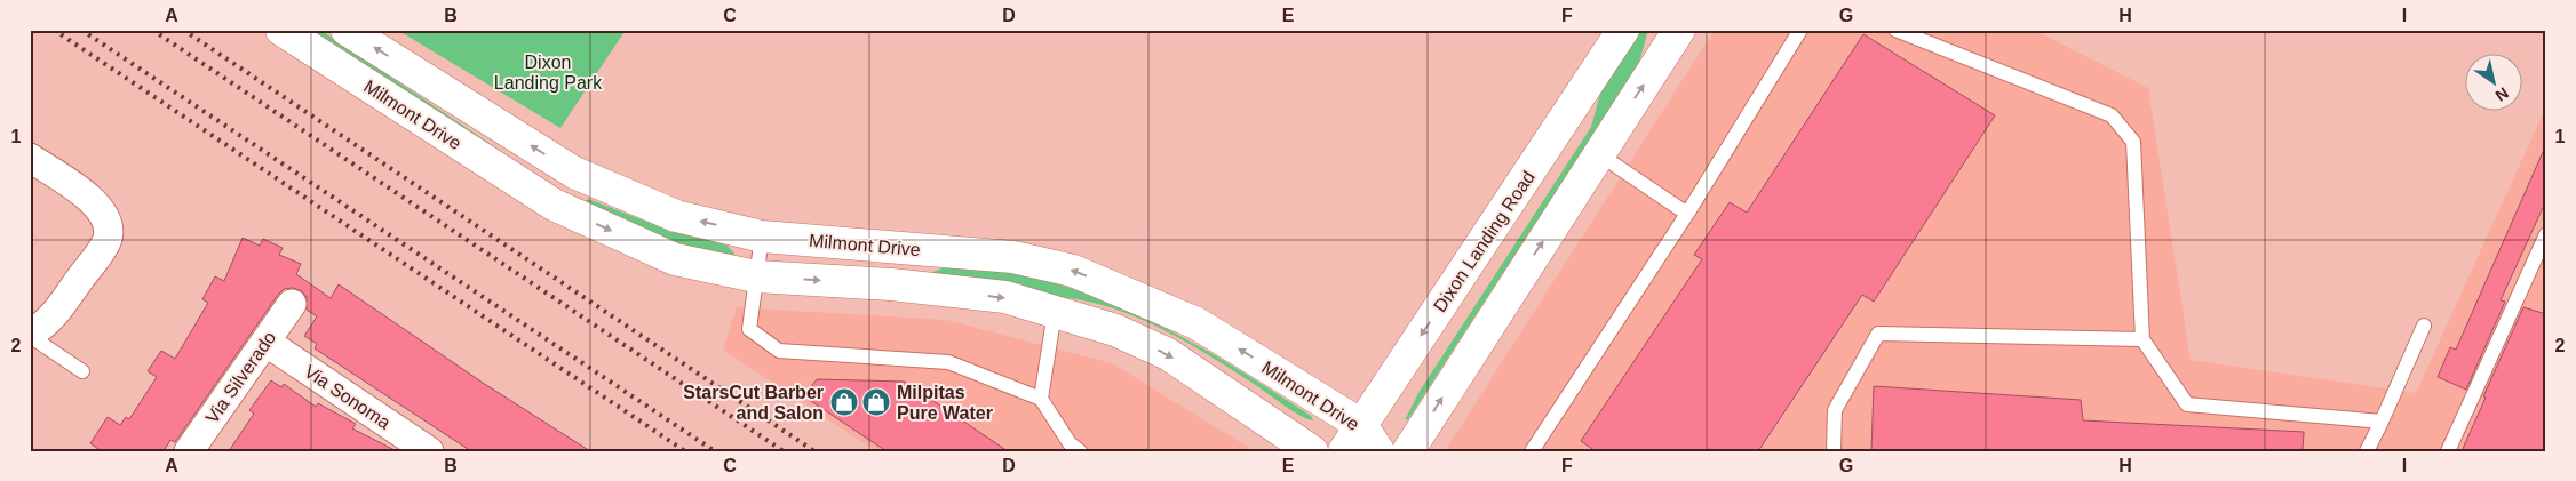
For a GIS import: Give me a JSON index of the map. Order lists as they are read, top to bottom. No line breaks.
{"streets":{"street":["Milmont Drive","Dixon Landing Road","Via Silverado","Via Sonoma"]},"crossings":[["Milmont Drive","Dixon Landing Road"],["Via Silverado","Via Sonoma"]],"parks":["Dixon Landing Park"],"places":{"shop":["StarsCut Barber and Salon","Milpitas Pure Water"]},"north":"bottom right","grid":{"columns":["A","B","C","D","E","F","G","H","I"],"rows":["1","2"]}}
